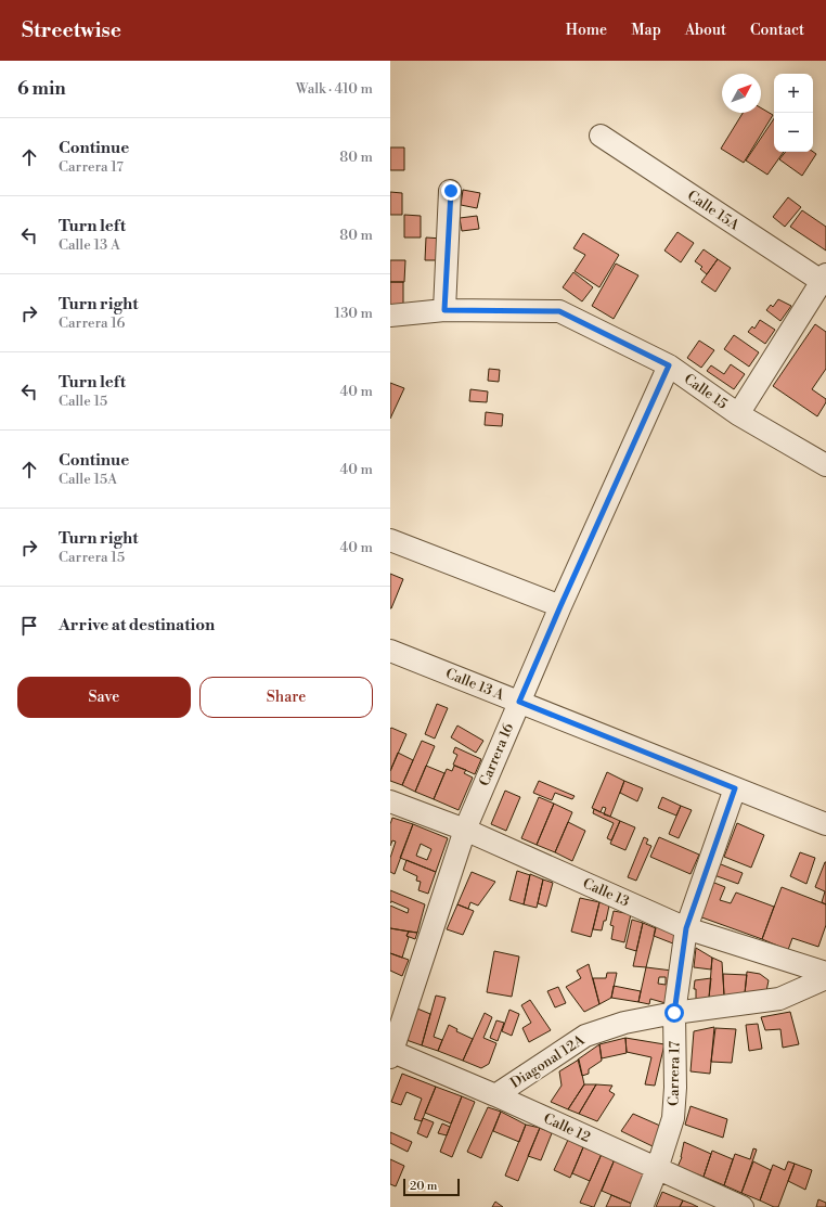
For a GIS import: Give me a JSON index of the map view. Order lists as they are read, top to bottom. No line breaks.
{"streets":{"street":["Calle 15A","Calle 15","Calle 13 A","Carrera 16","Calle 13","Diagonal 12A","Carrera 17","Calle 12"]},"crossings":[["Calle 15","Carrera 16"],["Calle 13 A","Carrera 16"],["Calle 13 A","Carrera 17"],["Carrera 16","Calle 13"],["Carrera 16","Calle 12"],["Calle 13","Carrera 17"],["Diagonal 12A","Carrera 17"],["Diagonal 12A","Calle 12"],["Carrera 17","Calle 12"]],"scale_bar":"20 m","north":"top right","page":{"header":"Streetwise","nav":["Home","Map","About","Contact"],"heading":["6 min","Walk · 410 m"],"map_buttons":["+","−"],"list":[["Continue","Carrera 17","80 m"],["Turn left","Calle 13 A","80 m"],["Turn right","Carrera 16","130 m"],["Turn left","Calle 15","40 m"],["Continue","Calle 15A","40 m"],["Turn right","Carrera 15","40 m"],"Arrive at destination"],"buttons":["Save","Share"],"scale":"20 m"}}
